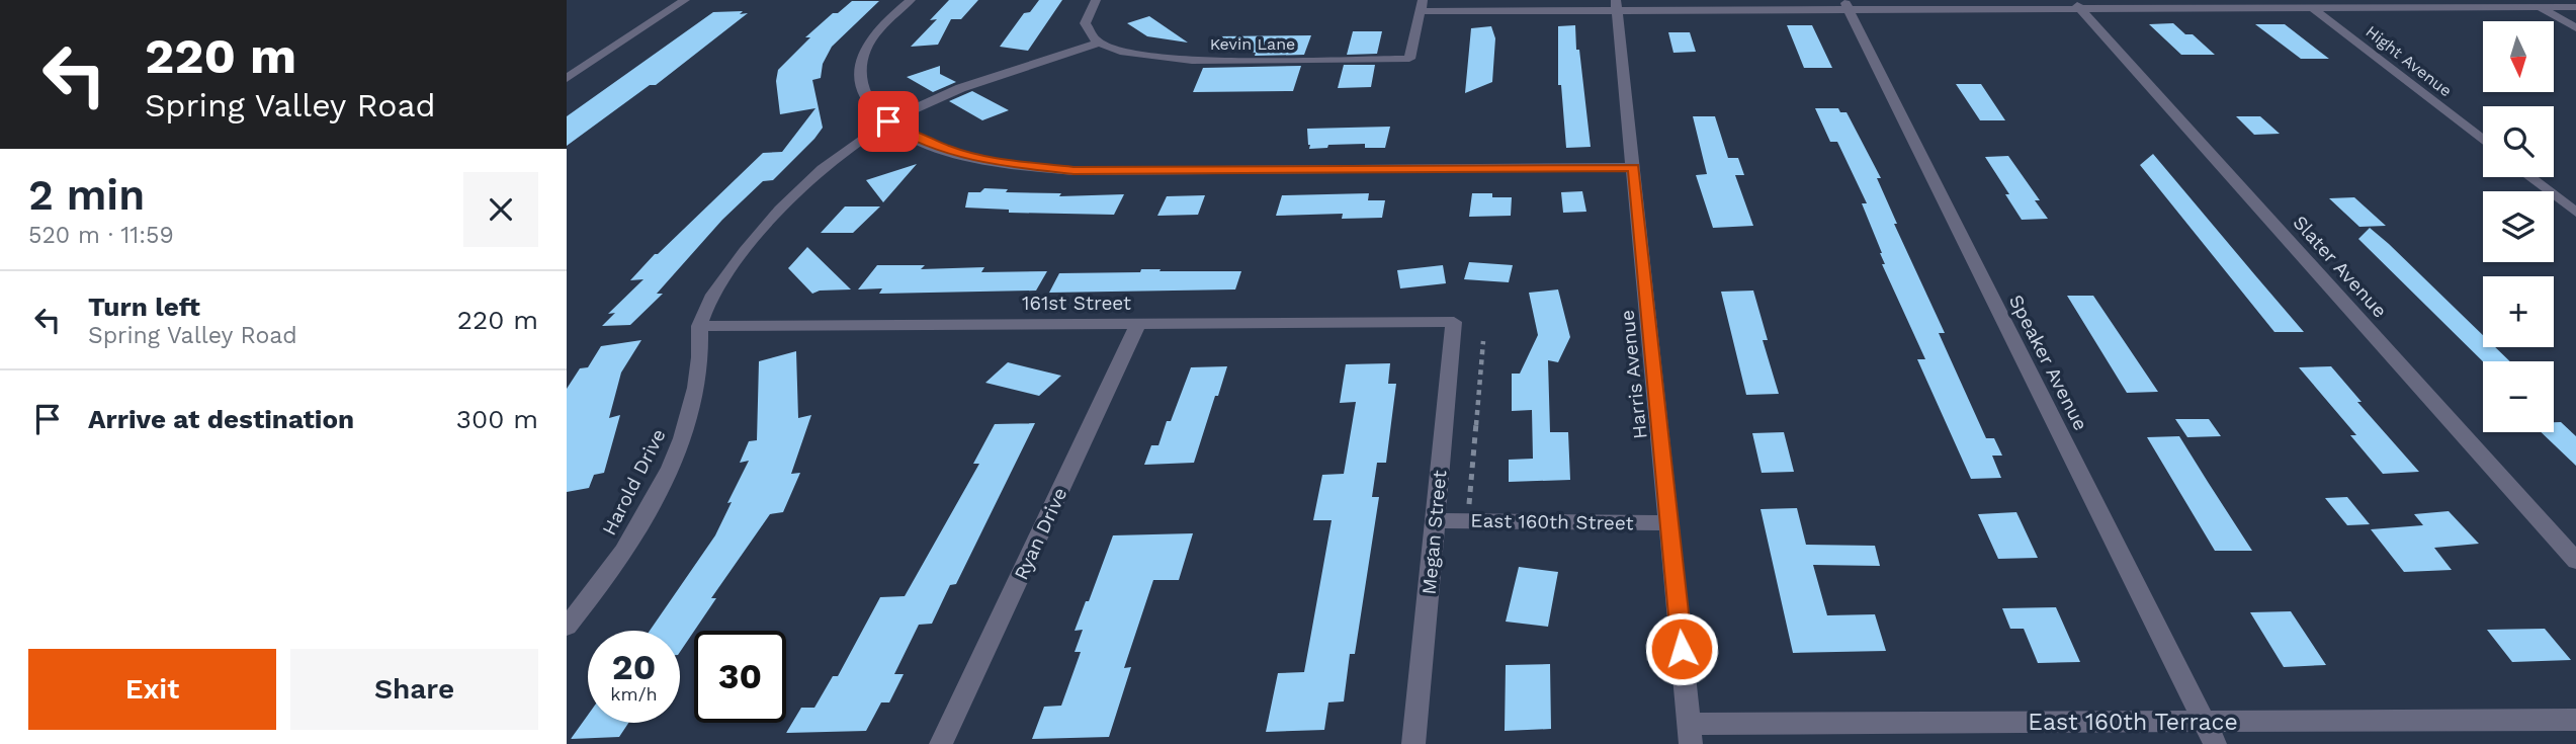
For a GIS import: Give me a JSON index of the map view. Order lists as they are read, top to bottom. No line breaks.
{"streets":{"street":["Kevin Lane","Hight Avenue","Slater Avenue","161st Street","Speaker Avenue","Harris Avenue","Harold Drive","East 160th Street","Megan Street","Ryan Drive","East 160th Terrace"]},"crossings":[["161st Street","Harold Drive"],["161st Street","Megan Street"],["161st Street","Ryan Drive"],["Speaker Avenue","East 160th Terrace"],["Harris Avenue","East 160th Street"],["Harris Avenue","East 160th Terrace"],["East 160th Street","Megan Street"]],"north":"bottom","page":{"turn":["220 m","Spring Valley Road"],"map_buttons":["+","−"],"heading":["2 min","520 m · 11:59"],"list":[{"name":"Turn left","note":"Spring Valley Road","value":"220 m"},{"name":"Arrive at destination","value":"300 m"}],"speed":"20 km/h","limit":"30","buttons":["Exit","Share"]}}
